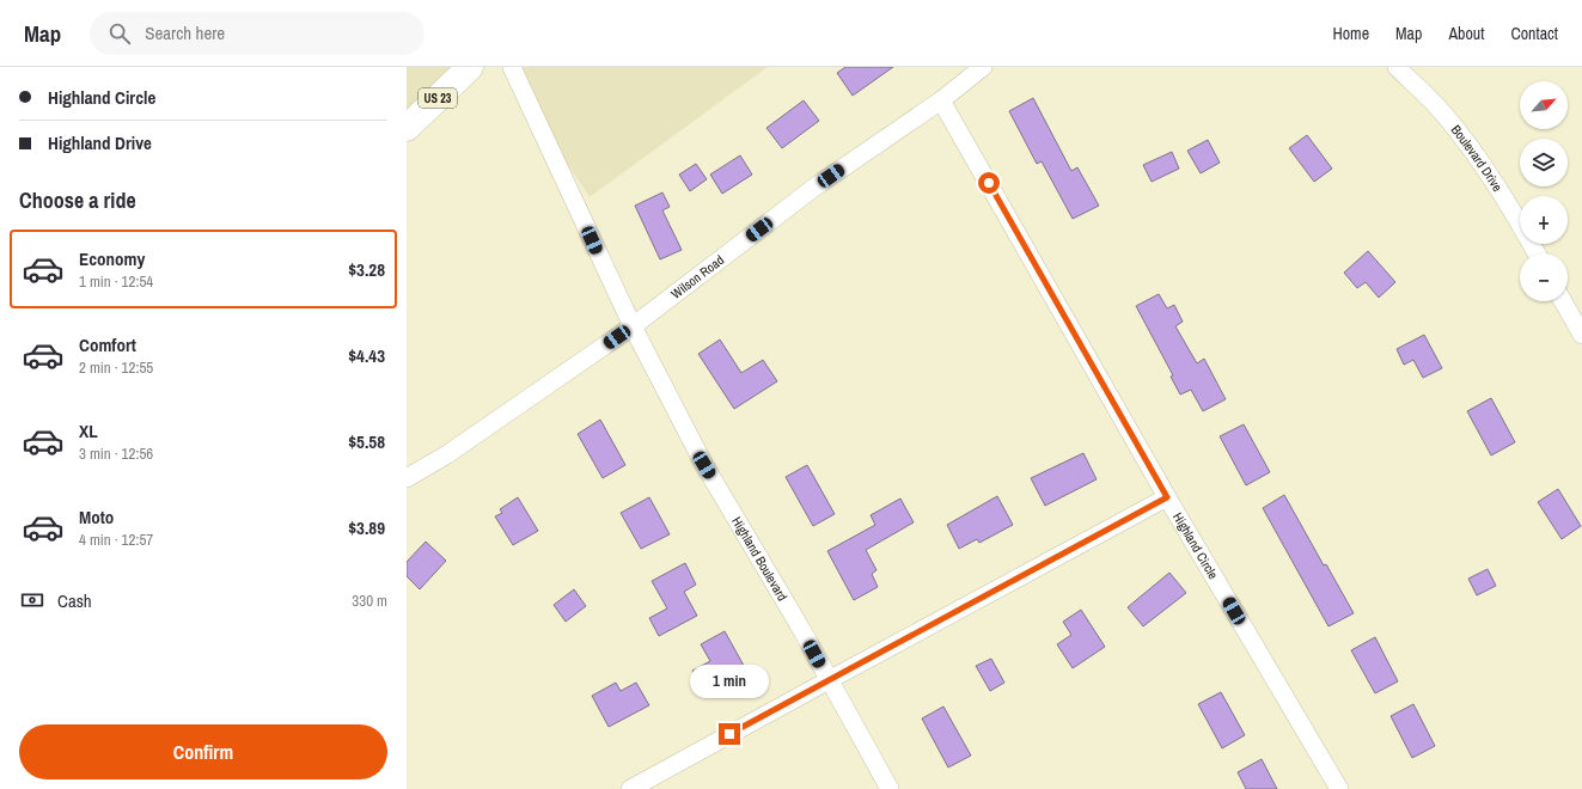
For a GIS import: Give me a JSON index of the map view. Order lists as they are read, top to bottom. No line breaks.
{"streets":{"main road":["US 23"],"street":["Boulevard Drive","Wilson Road","Highland Circle","Highland Boulevard"]},"crossings":[["Wilson Road","Highland Circle"],["Wilson Road","Highland Boulevard"]],"north":"top right","page":{"header":"Map","search":"Search here","nav":["Home","Map","About","Contact"],"banner":["Highland Circle","Highland Drive"],"map_buttons":["+","−"],"heading":"Choose a ride","list":[{"name":"Economy","note":"1 min · 12:54","value":"$3.28"},{"name":"Comfort","note":"2 min · 12:55","value":"$4.43"},{"name":"XL","note":"3 min · 12:56","value":"$5.58"},{"name":"Moto","note":"4 min · 12:57","value":"$3.89"}],"pay":["Cash","330 m"],"bubble":"1 min","buttons":"Confirm"}}
